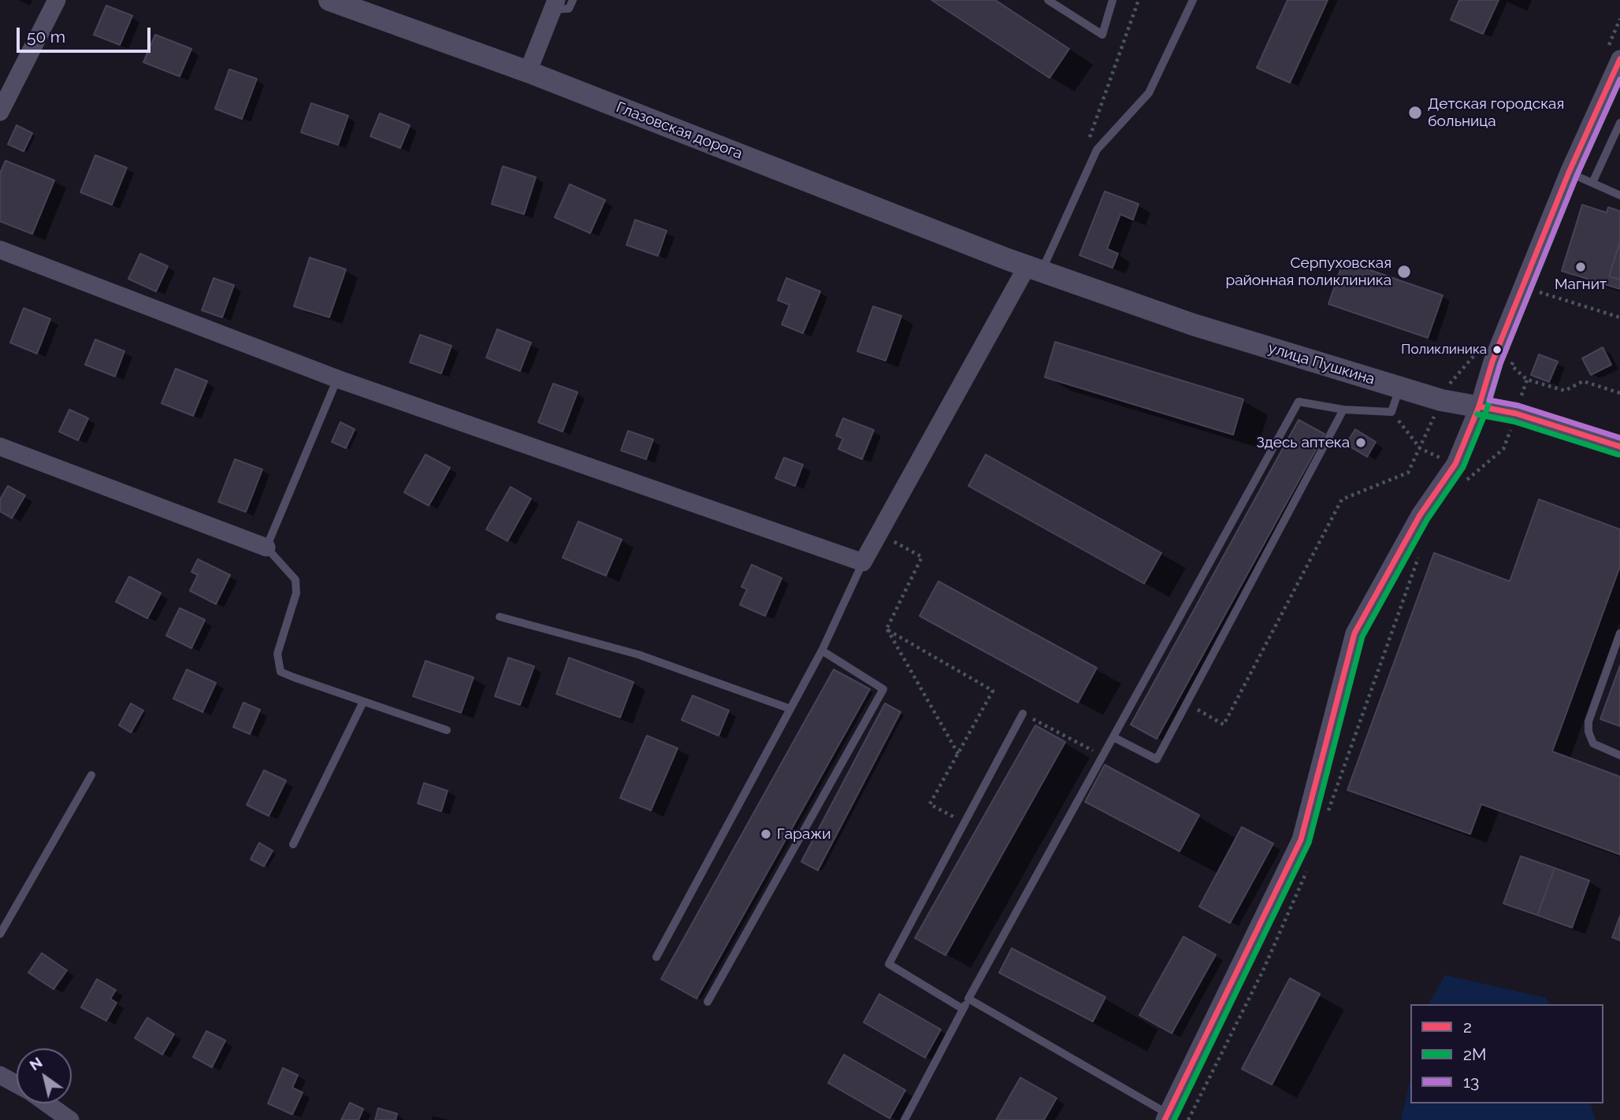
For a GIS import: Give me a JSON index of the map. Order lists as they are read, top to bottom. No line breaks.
{"streets":{"street":["Глазовская дорога","улица Пушкина"]},"crossings":[["Глазовская дорога","улица Пушкина"]],"places":["Детская городская больница","Магнит","Серпуховская районная поликлиника","Поликлиника","Здесь аптека","Гаражи"],"lines":["transit line 2","transit line 2М","transit line 13"],"legend":["2","2М","13"],"scale_bar":"50 m","north":"top left"}
